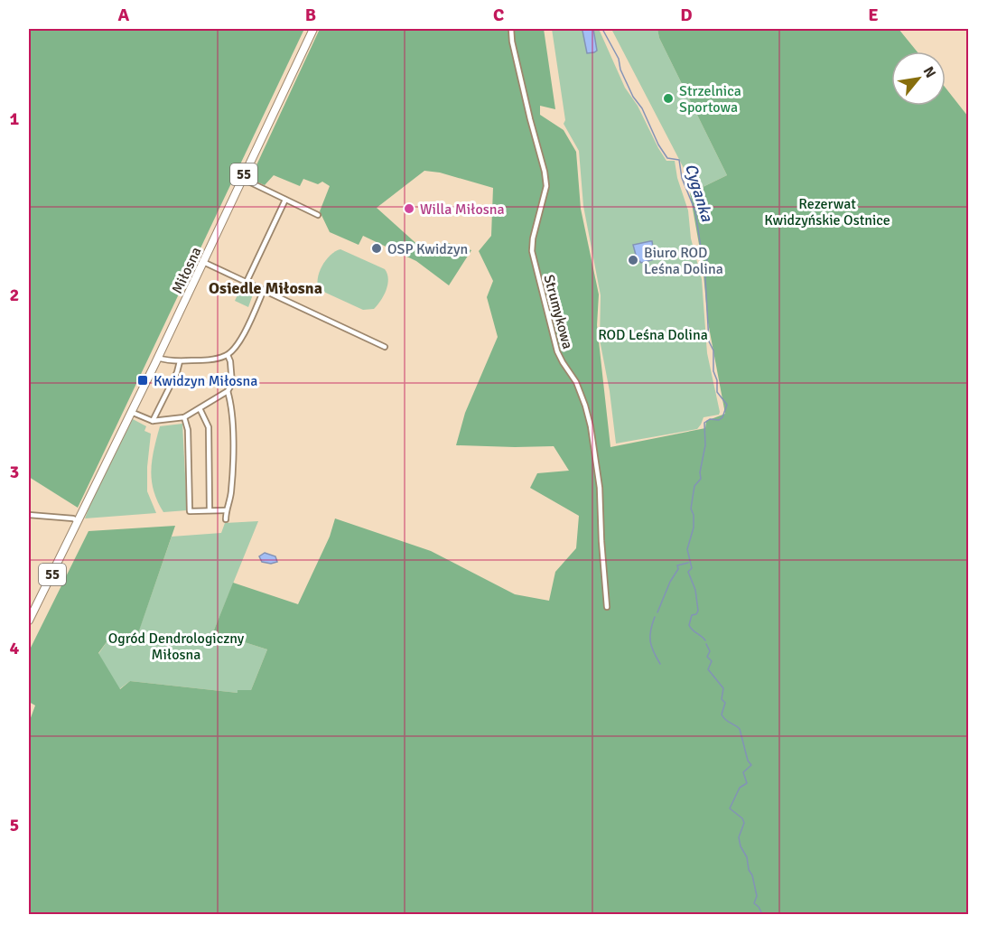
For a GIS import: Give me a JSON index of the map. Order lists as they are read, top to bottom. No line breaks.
{"streets":{"main road":["55","Miłosna"],"street":["Strumykowa"]},"crossings":[["55","Miłosna"]],"districts":["Osiedle Miłosna"],"water":["Cyganka"],"parks":["Rezerwat Kwidzyńskie Ostnice","ROD Leśna Dolina","Ogród Dendrologiczny Miłosna"],"places":{"other":["Strzelnica Sportowa","Willa Miłosna","OSP Kwidzyn","Biuro ROD Leśna Dolina"],"transit":["Kwidzyn Miłosna"]},"north":"top right","grid":{"columns":["A","B","C","D","E"],"rows":["1","2","3","4","5"]}}
